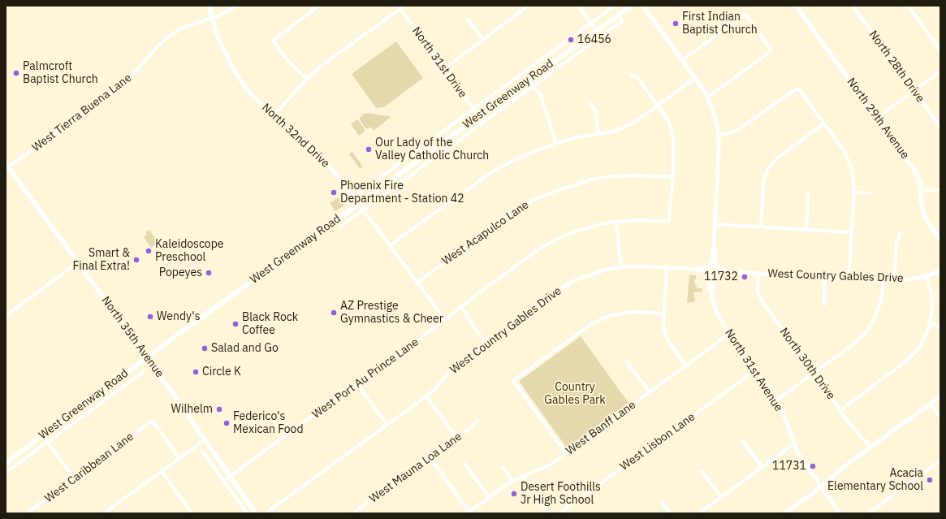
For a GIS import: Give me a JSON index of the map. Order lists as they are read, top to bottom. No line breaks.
{"streets":{"main road":["West Greenway Road","North 35th Avenue"],"street":["North 31st Drive","North 28th Drive","West Tierra Buena Lane","North 29th Avenue","North 32nd Drive","West Acapulco Lane","West Country Gables Drive","North 30th Drive","North 31st Avenue","West Port Au Prince Lane","West Banff Lane","West Lisbon Lane","West Caribbean Lane","West Mauna Loa Lane"]},"crossings":[["North 31st Drive","West Greenway Road"],["West Greenway Road","North 32nd Drive"],["West Greenway Road","North 35th Avenue"],["West Tierra Buena Lane","North 32nd Drive"],["West Tierra Buena Lane","North 35th Avenue"],["North 32nd Drive","West Acapulco Lane"],["North 32nd Drive","West Port Au Prince Lane"],["West Acapulco Lane","West Port Au Prince Lane"],["West Country Gables Drive","North 30th Drive"],["West Country Gables Drive","North 31st Avenue"],["North 35th Avenue","West Port Au Prince Lane"],["North 31st Avenue","West Banff Lane"],["North 31st Avenue","West Lisbon Lane"]],"parks":["Country Gables Park"],"places":["First Indian Baptist Church","16456","Palmcroft Baptist Church","Our Lady of the Valley Catholic Church","Phoenix Fire Department - Station 42","Kaleidoscope Preschool","Smart & Final Extra!","Popeyes","11732","AZ Prestige Gymnastics & Cheer","Wendy's","Black Rock Coffee","Salad and Go","Circle K","Wilhelm","Federico's Mexican Food","11731","Acacia Elementary School","Desert Foothills Jr High School"]}
